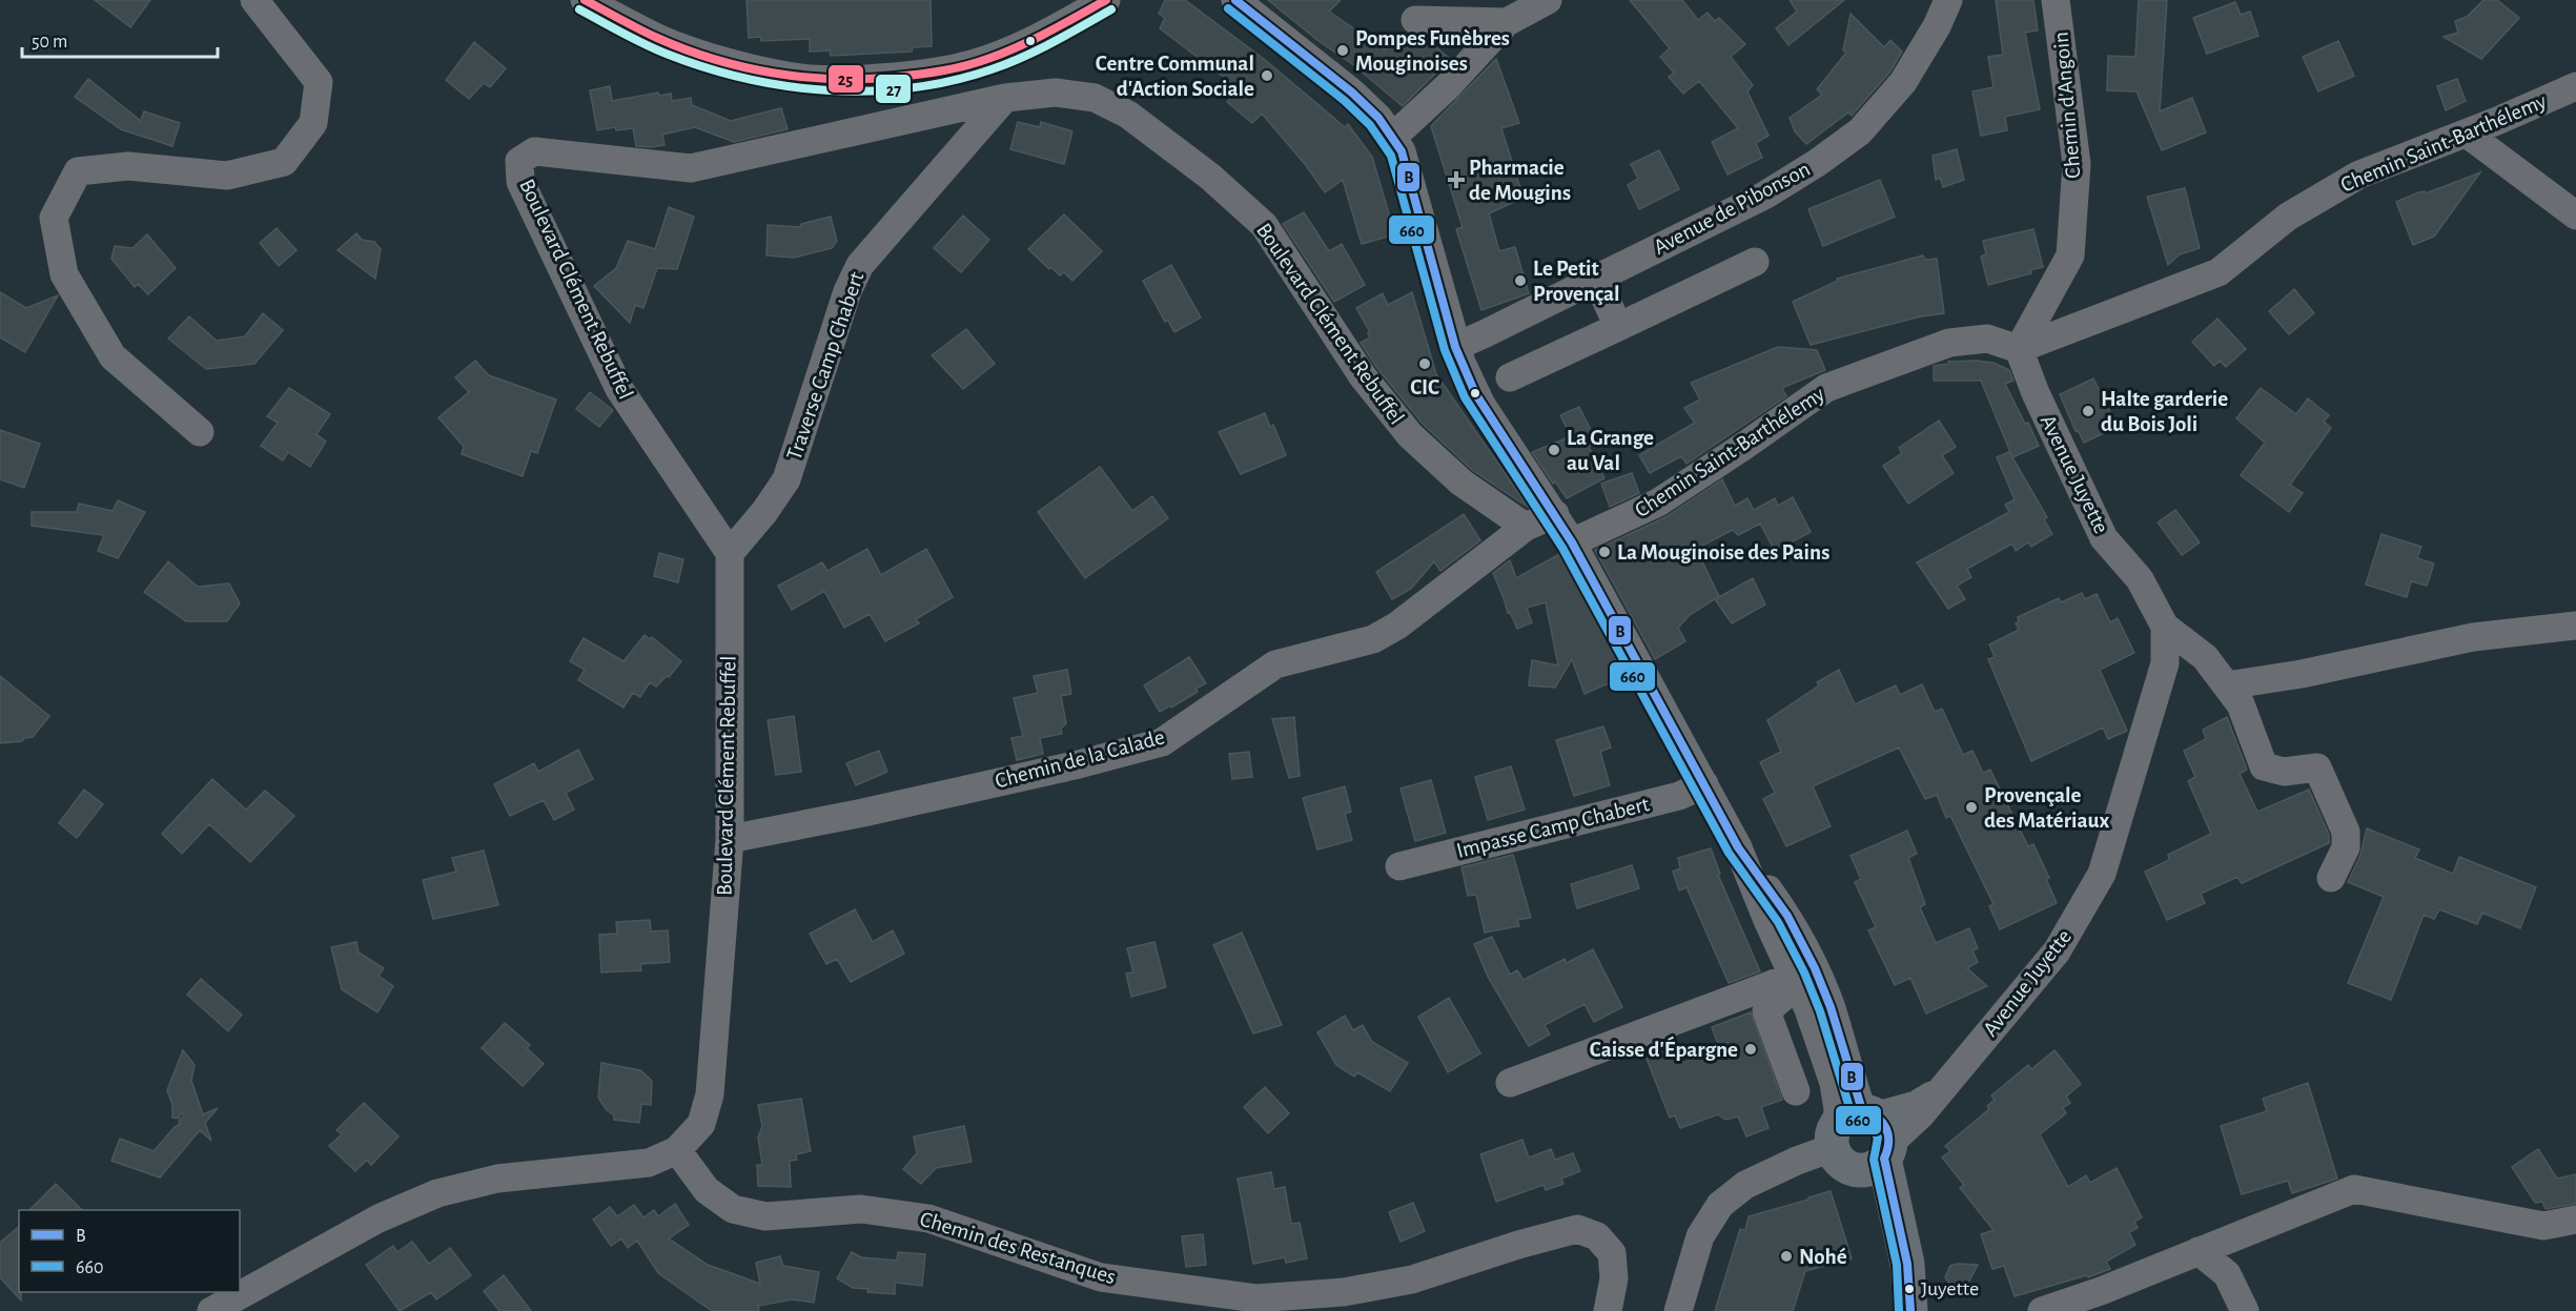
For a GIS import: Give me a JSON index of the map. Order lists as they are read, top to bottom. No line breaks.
{"streets":{"street":["Chemin d'Angoin","Chemin Saint-Barthélemy","Avenue de Pibonson","Boulevard Clément Rebuffel","Traverse Camp Chabert","Avenue Juyette","Chemin de la Calade","Impasse Camp Chabert","Chemin des Restanques"]},"crossings":[["Chemin d'Angoin","Chemin Saint-Barthélemy"],["Chemin d'Angoin","Avenue Juyette"],["Chemin Saint-Barthélemy","Avenue Juyette"],["Boulevard Clément Rebuffel","Traverse Camp Chabert"],["Boulevard Clément Rebuffel","Chemin de la Calade"],["Boulevard Clément Rebuffel","Chemin des Restanques"]],"places":{"other":["Pompes Funèbres Mouginoises","Centre Communal d'Action Sociale","Le Petit Provençal","CIC","Halte garderie du Bois Joli","La Grange au Val","La Mouginoise des Pains","Provençale des Matériaux","Caisse d'Épargne","Nohé","Juyette"],"health":["Pharmacie de Mougins"]},"lines":["transit line B","transit line 25","transit line 660","transit line 27"],"legend":["B","660"],"scale_bar":"50 m"}
